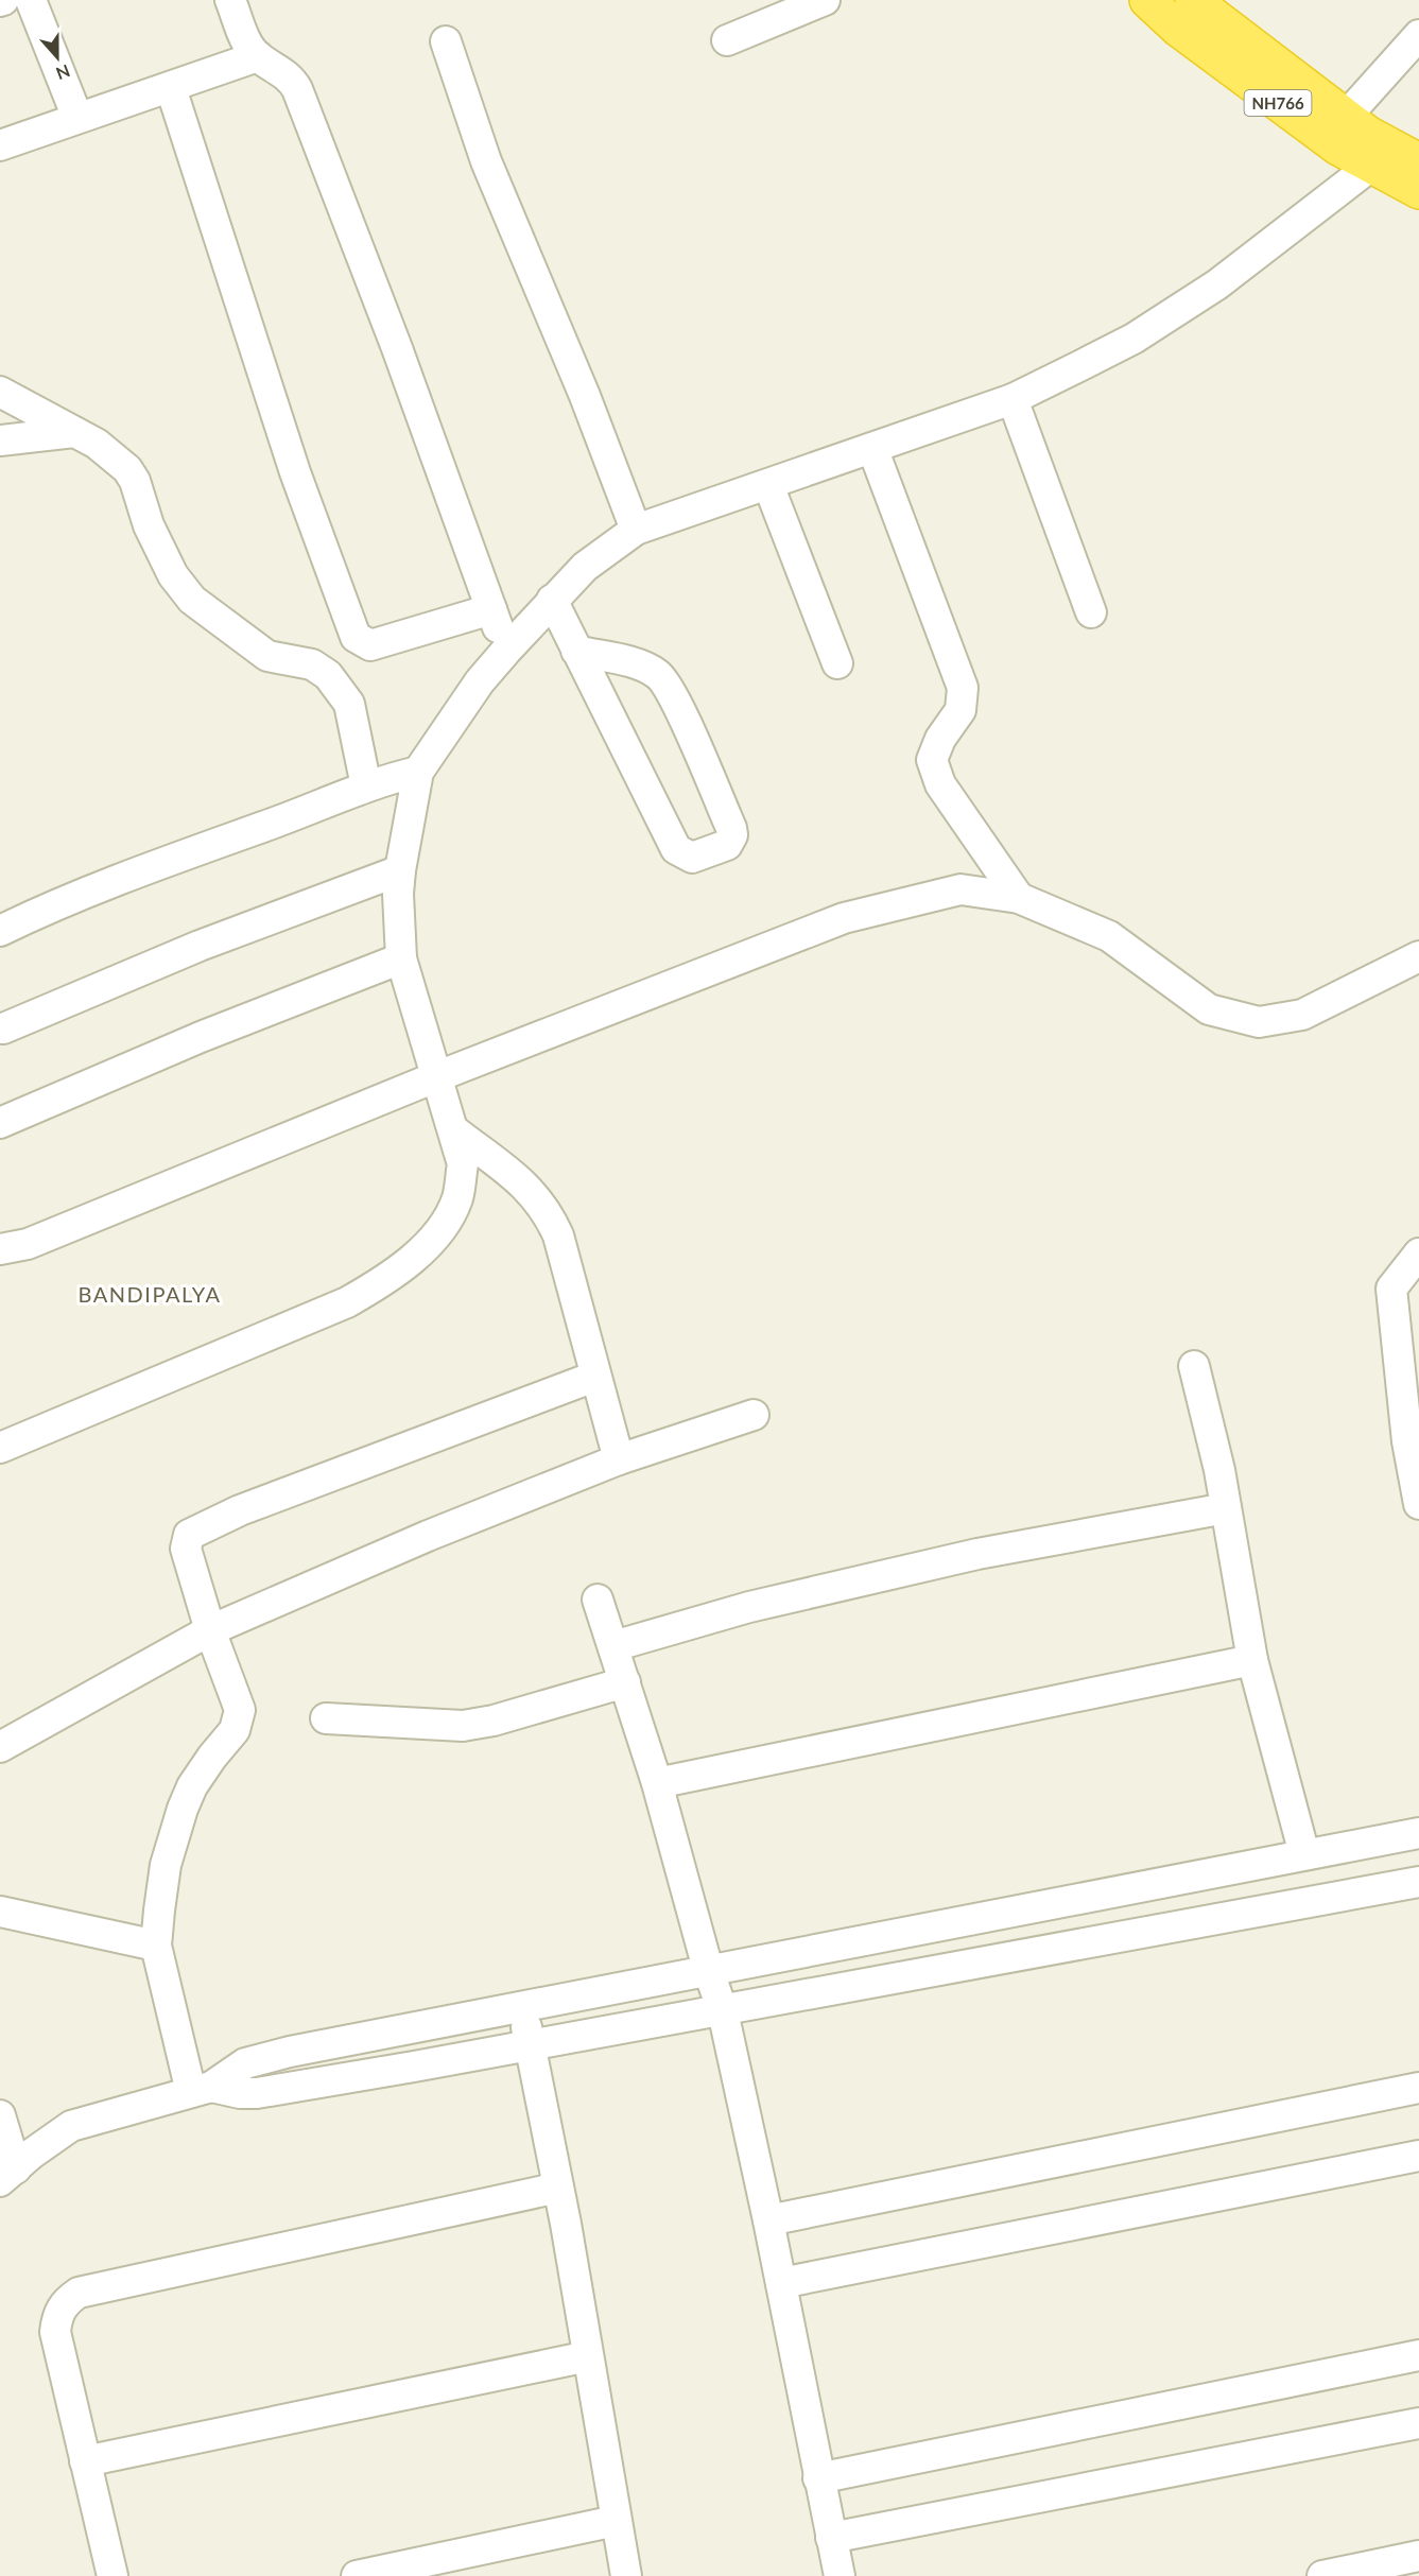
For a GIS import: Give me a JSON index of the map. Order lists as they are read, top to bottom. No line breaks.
{"streets":{"highway":["NH766"]},"districts":["BANDIPALYA"],"north":"bottom"}
